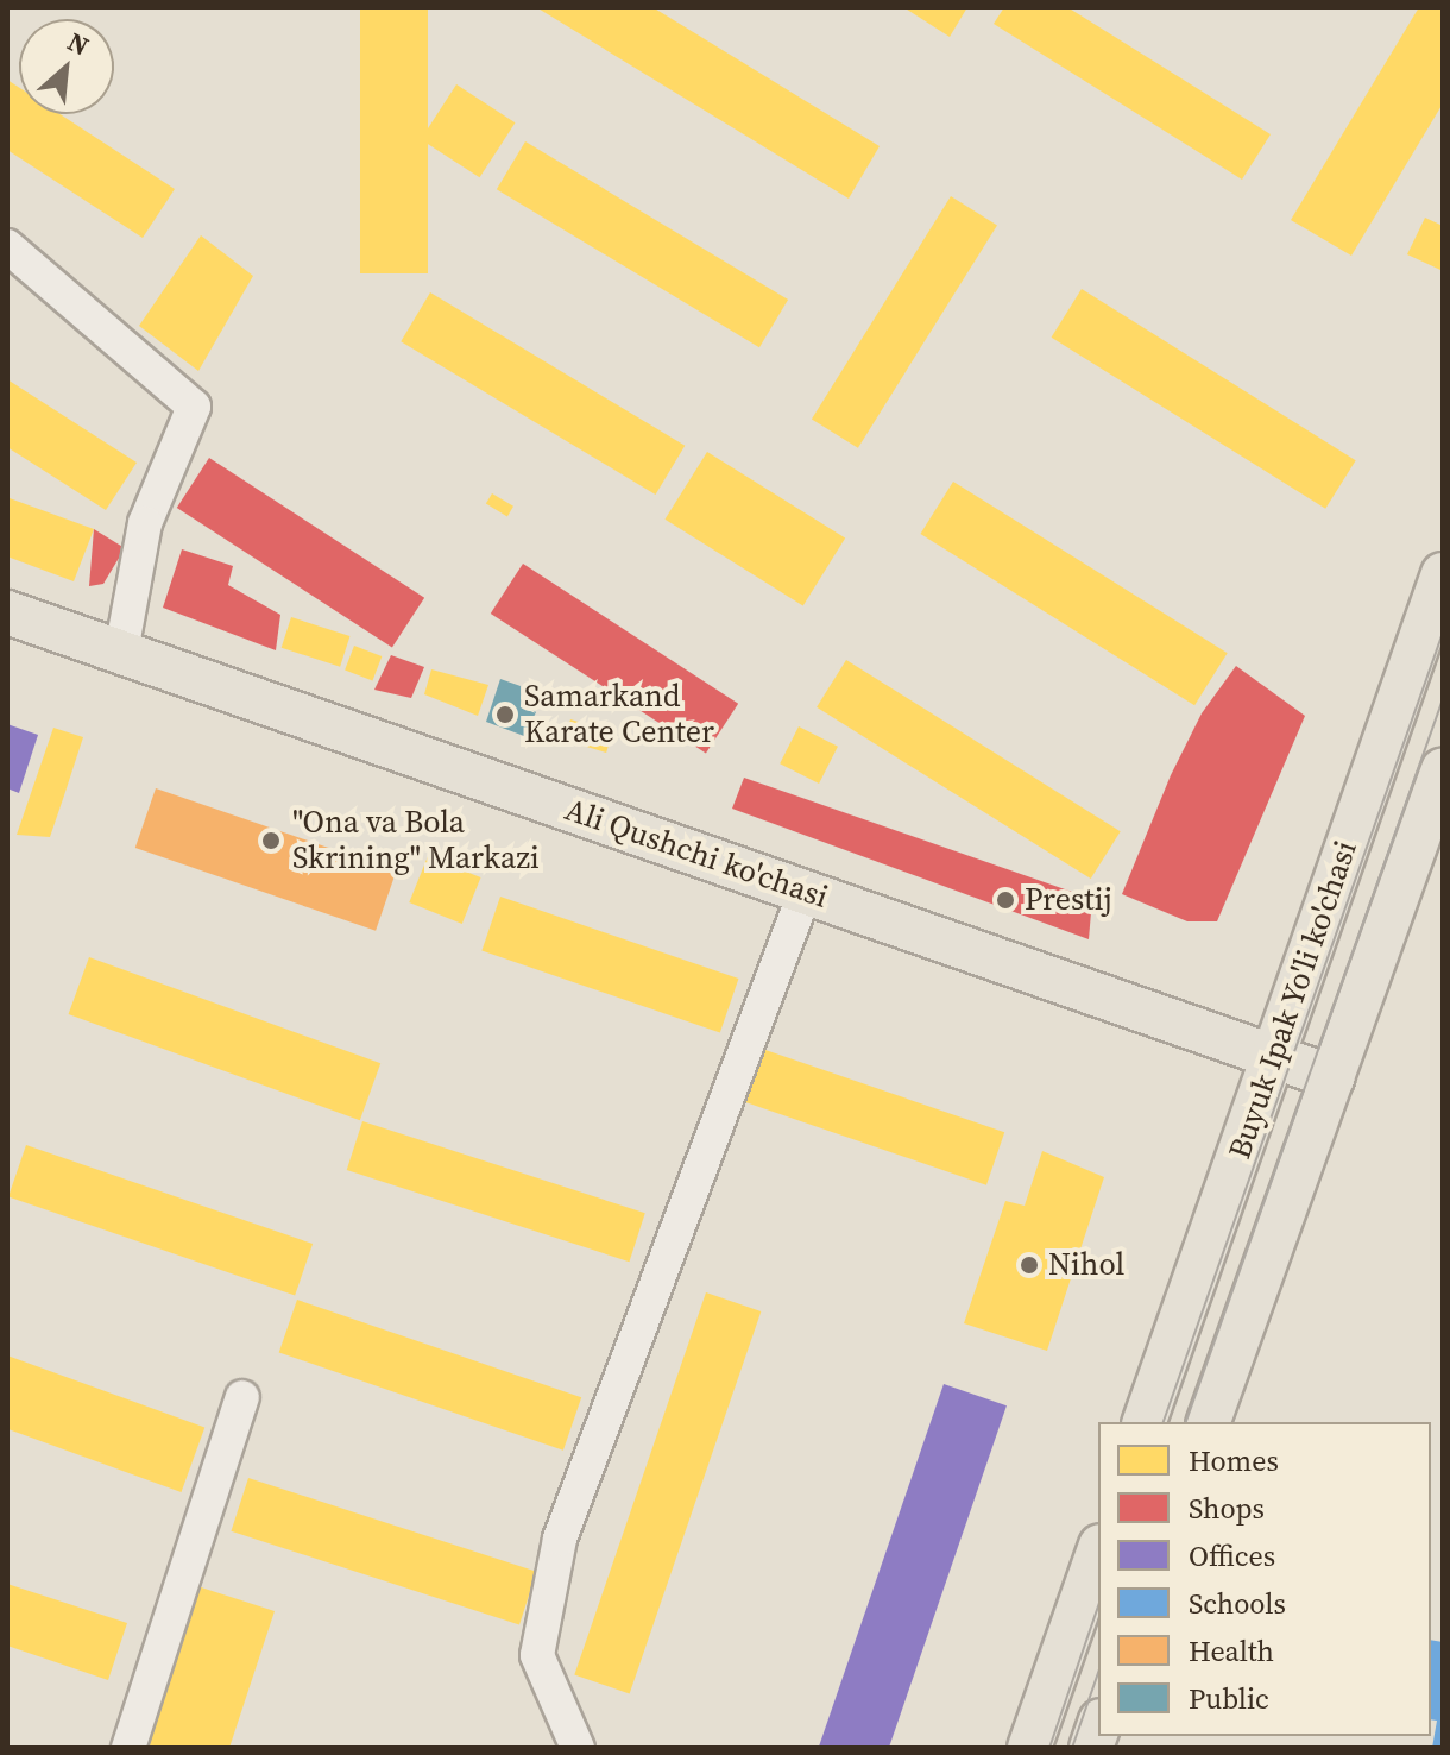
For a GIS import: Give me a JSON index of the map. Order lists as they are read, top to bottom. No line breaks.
{"streets":{"main road":["Ali Qushchi ko'chasi","Buyuk Ipak Yo'li ko'chasi"]},"crossings":[["Ali Qushchi ko'chasi","Buyuk Ipak Yo'li ko'chasi"]],"places":["Samarkand Karate Center","\"Ona va Bola Skrining\" Markazi","Prestij","Nihol"],"legend":["Homes","Shops","Offices","Schools","Health","Public"],"north":"top right"}
